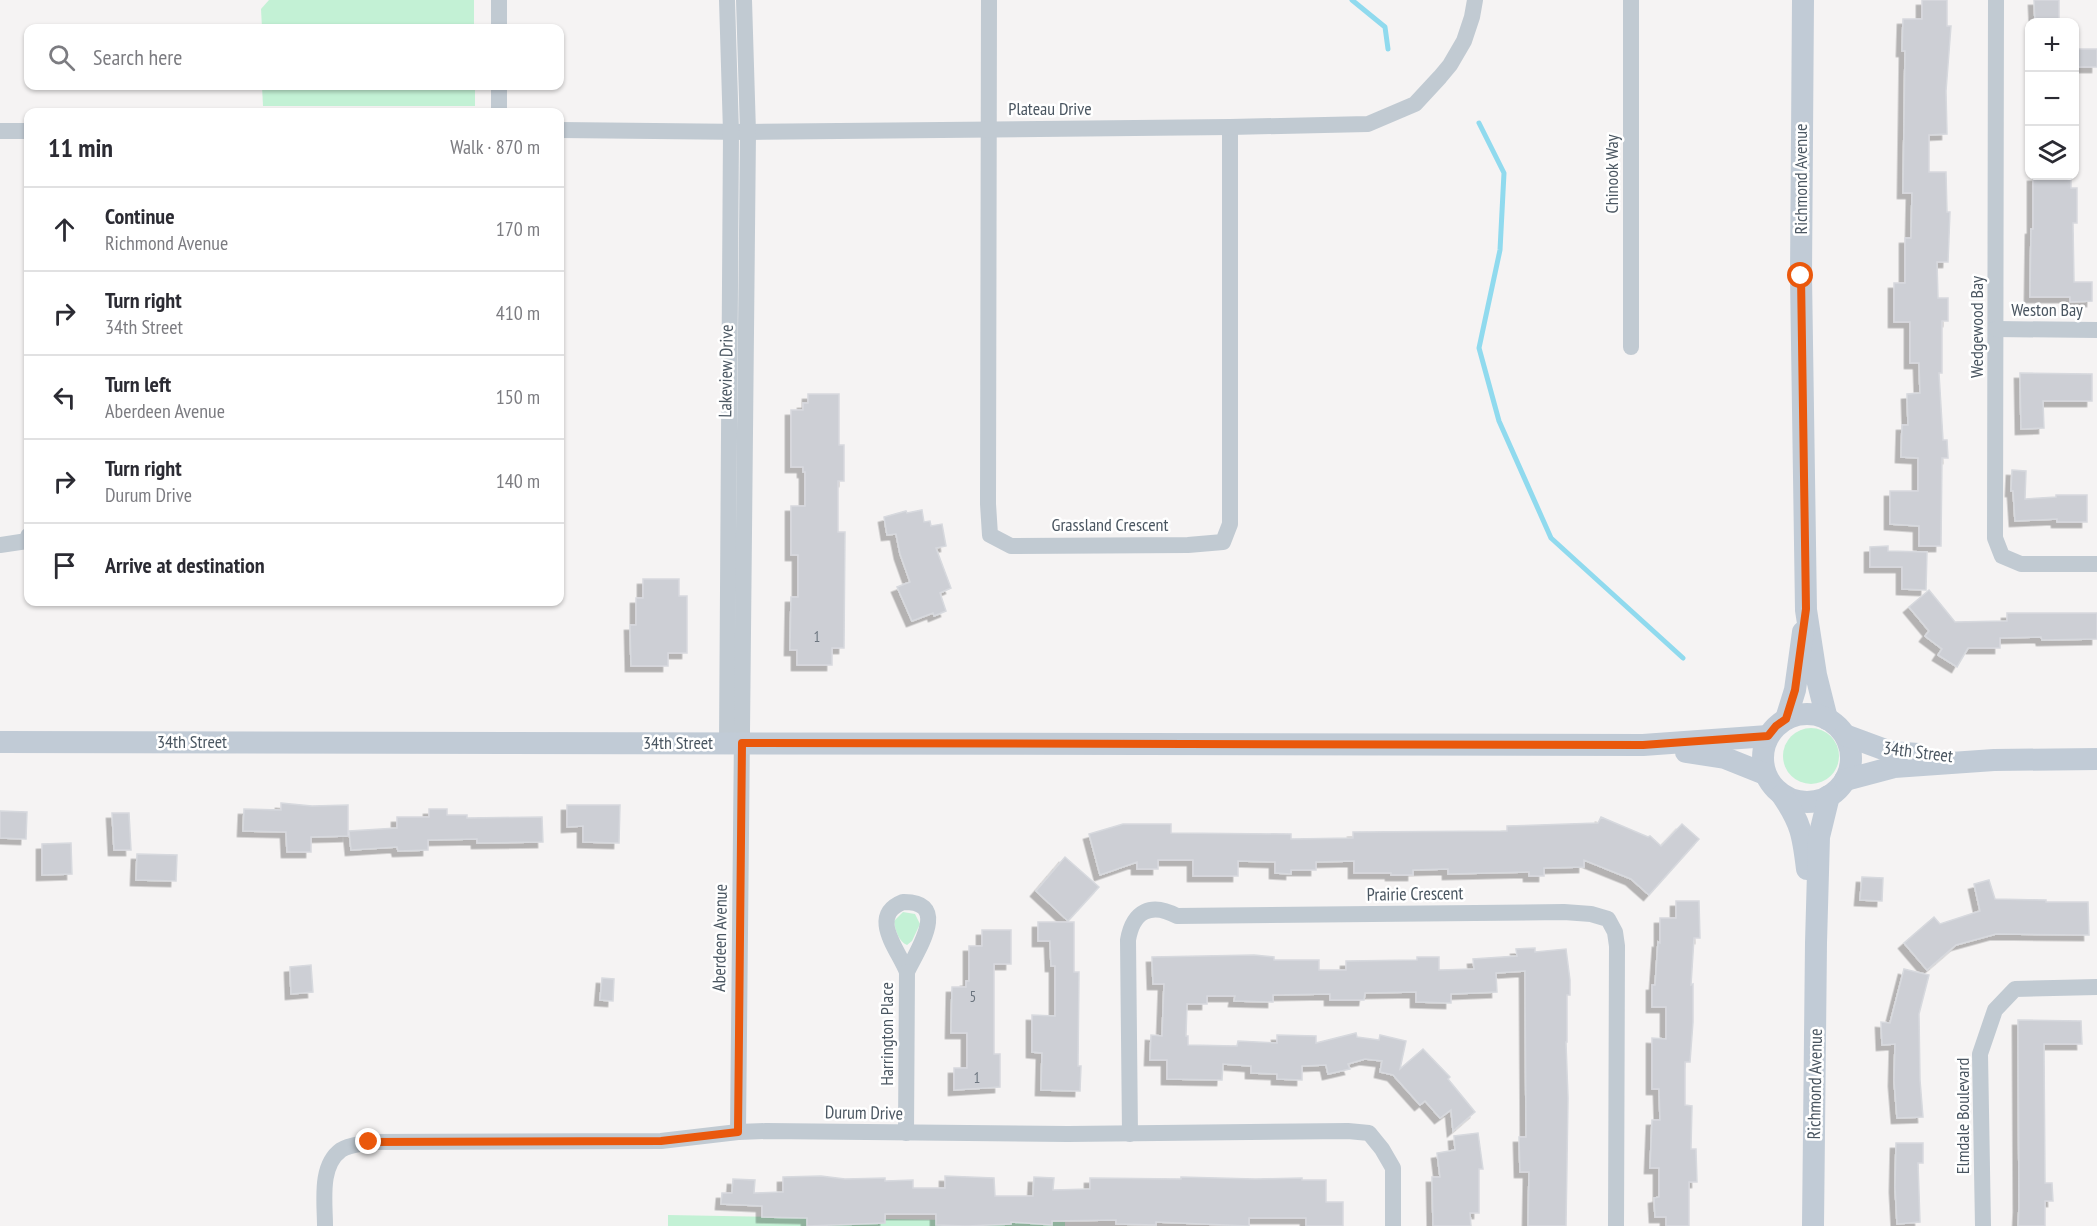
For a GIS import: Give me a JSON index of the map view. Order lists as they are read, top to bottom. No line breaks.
{"streets":{"street":["Plateau Drive","Chinook Way","Richmond Avenue","Weston Bay","Wedgewood Bay","Lakeview Drive","Grassland Crescent","34th Street","Prairie Crescent","Aberdeen Avenue","Harrington Place","Durum Drive","Elmdale Boulevard"]},"crossings":[["Plateau Drive","Lakeview Drive"],["Plateau Drive","Grassland Crescent"],["Richmond Avenue","34th Street"],["Weston Bay","Wedgewood Bay"],["Lakeview Drive","34th Street"],["Lakeview Drive","Aberdeen Avenue"],["34th Street","Aberdeen Avenue"],["Prairie Crescent","Durum Drive"],["Aberdeen Avenue","Durum Drive"],["Harrington Place","Durum Drive"]],"house_numbers":["1","5","1"],"page":{"map_buttons":["+","−"],"search":"Search here","heading":["11 min","Walk · 870 m"],"list":[["Continue","Richmond Avenue","170 m"],["Turn right","34th Street","410 m"],["Turn left","Aberdeen Avenue","150 m"],["Turn right","Durum Drive","140 m"],"Arrive at destination"]}}
